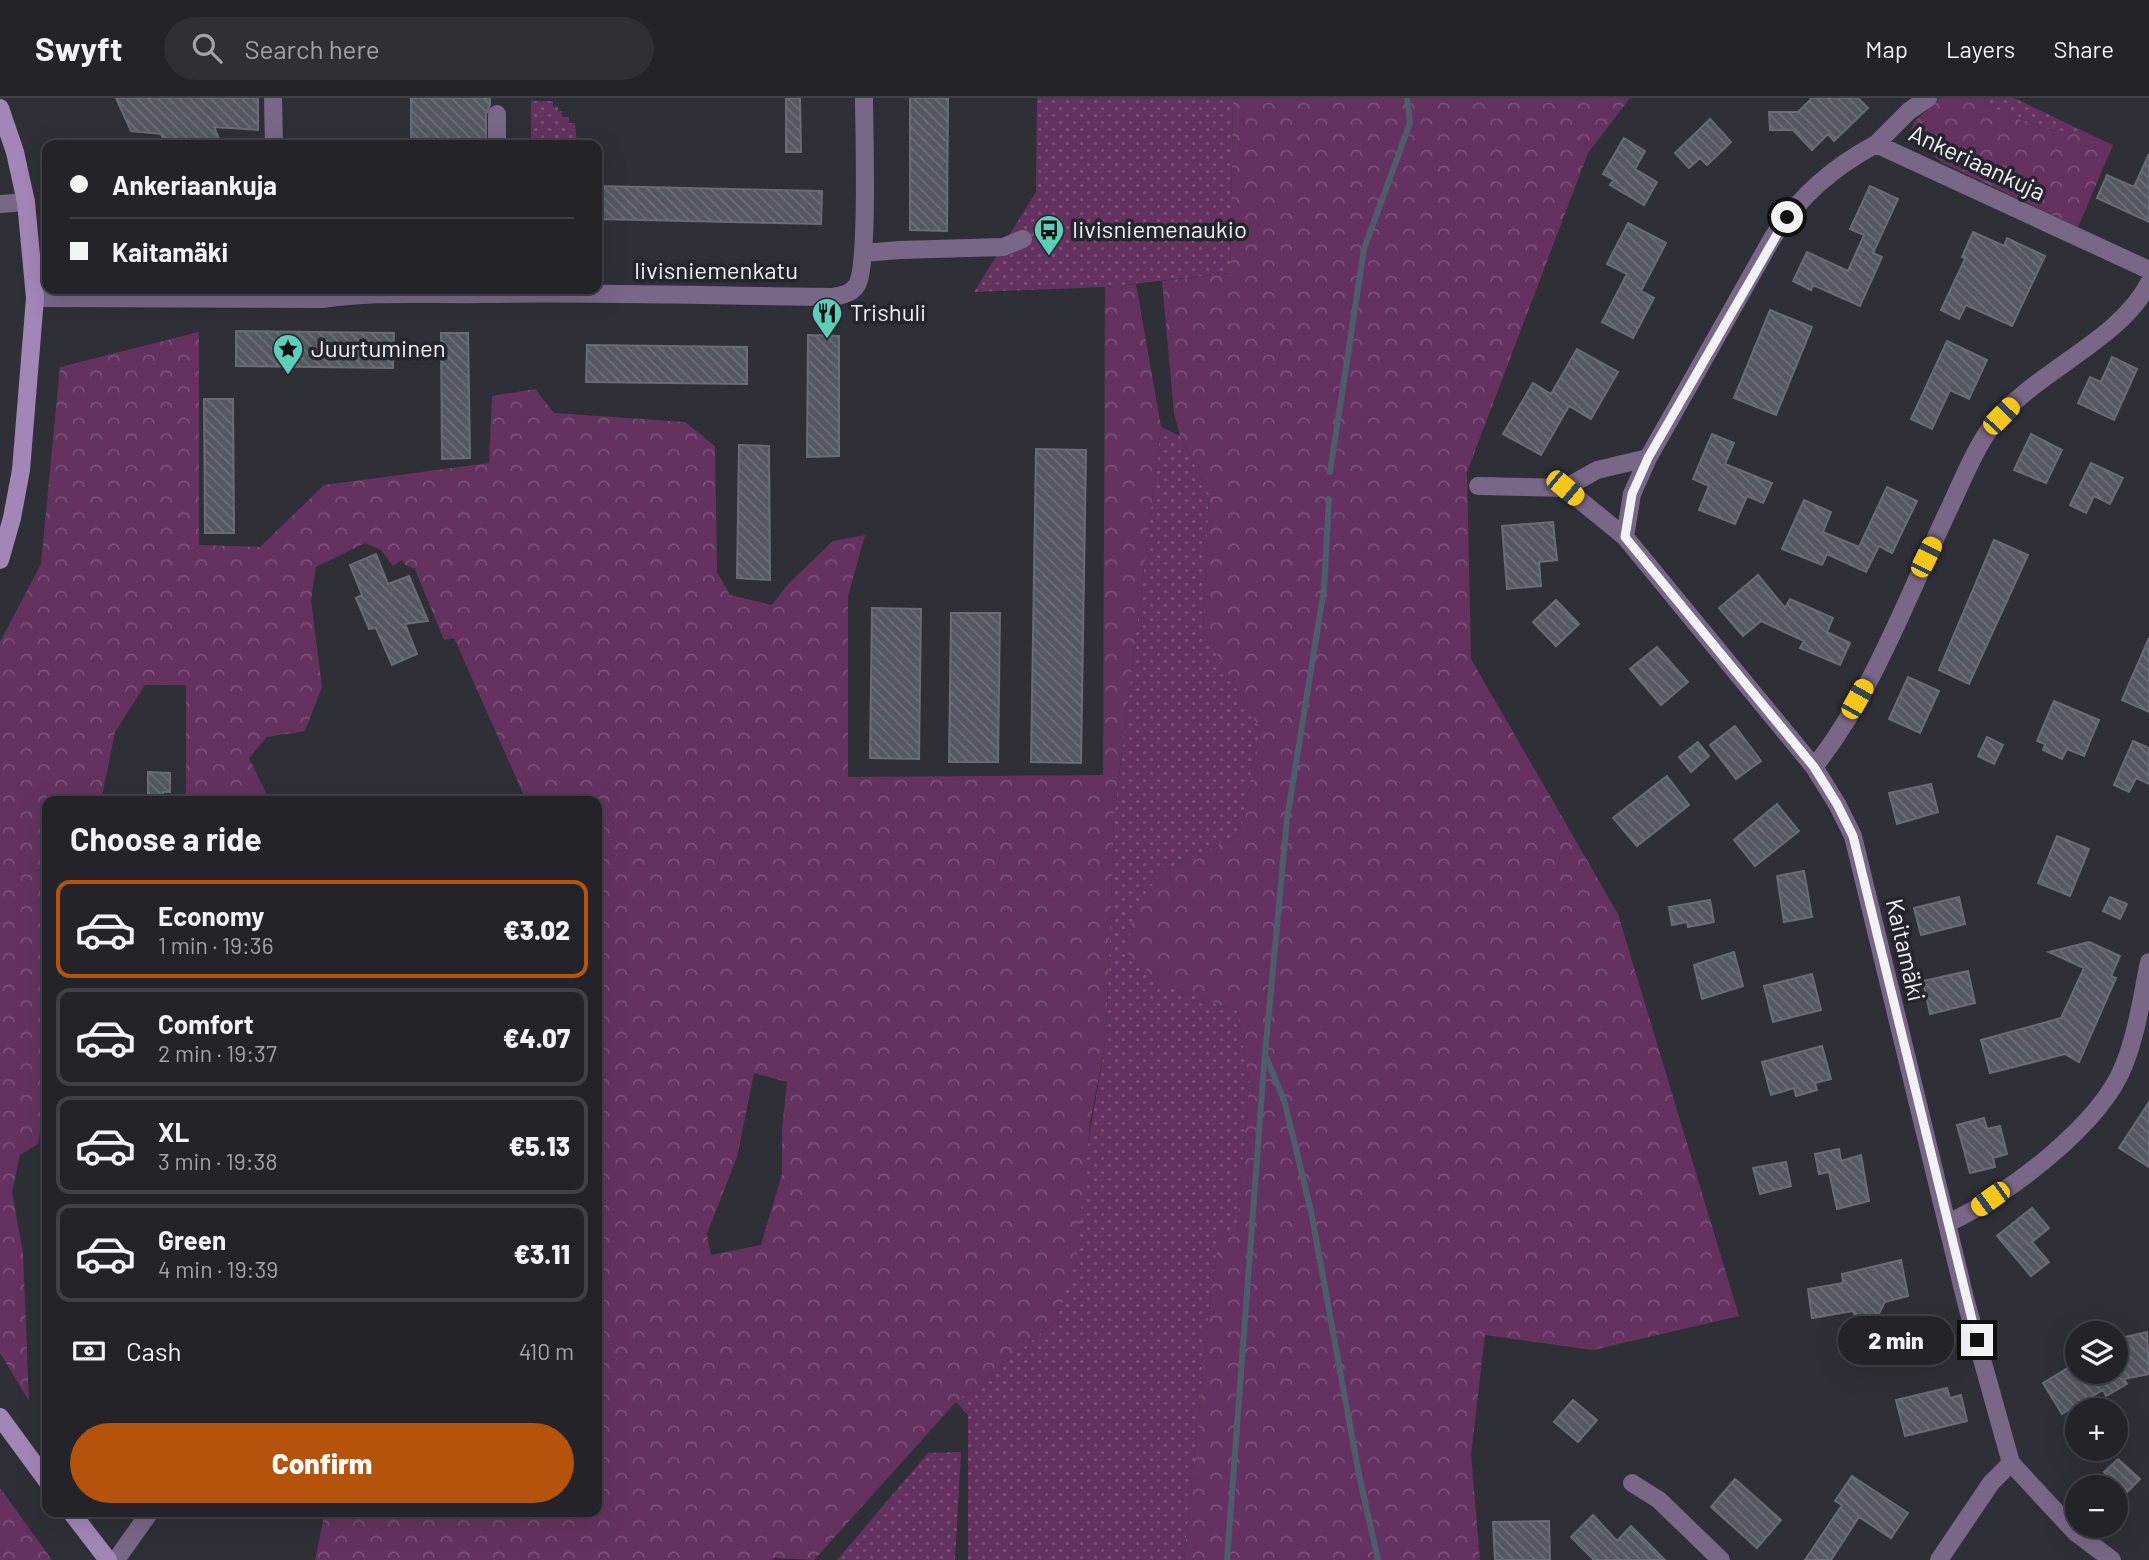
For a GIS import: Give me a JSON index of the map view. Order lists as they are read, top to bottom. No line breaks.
{"streets":{"street":["Ankeriaankuja","Iivisniemenkatu","Kaitamäki"]},"crossings":[["Ankeriaankuja","Kaitamäki"]],"places":{"bus stop":["Iivisniemenaukio"],"restaurant":["Trishuli"],"place":["Juurtuminen"]},"page":{"header":"Swyft","search":"Search here","nav":["Map","Layers","Share"],"banner":["Ankeriaankuja","Kaitamäki"],"heading":"Choose a ride","list":[{"name":"Economy","note":"1 min · 19:36","value":"€3.02"},{"name":"Comfort","note":"2 min · 19:37","value":"€4.07"},{"name":"XL","note":"3 min · 19:38","value":"€5.13"},{"name":"Green","note":"4 min · 19:39","value":"€3.11"}],"pay":["Cash","410 m"],"bubble":"2 min","map_buttons":["+","−"],"buttons":"Confirm"}}
